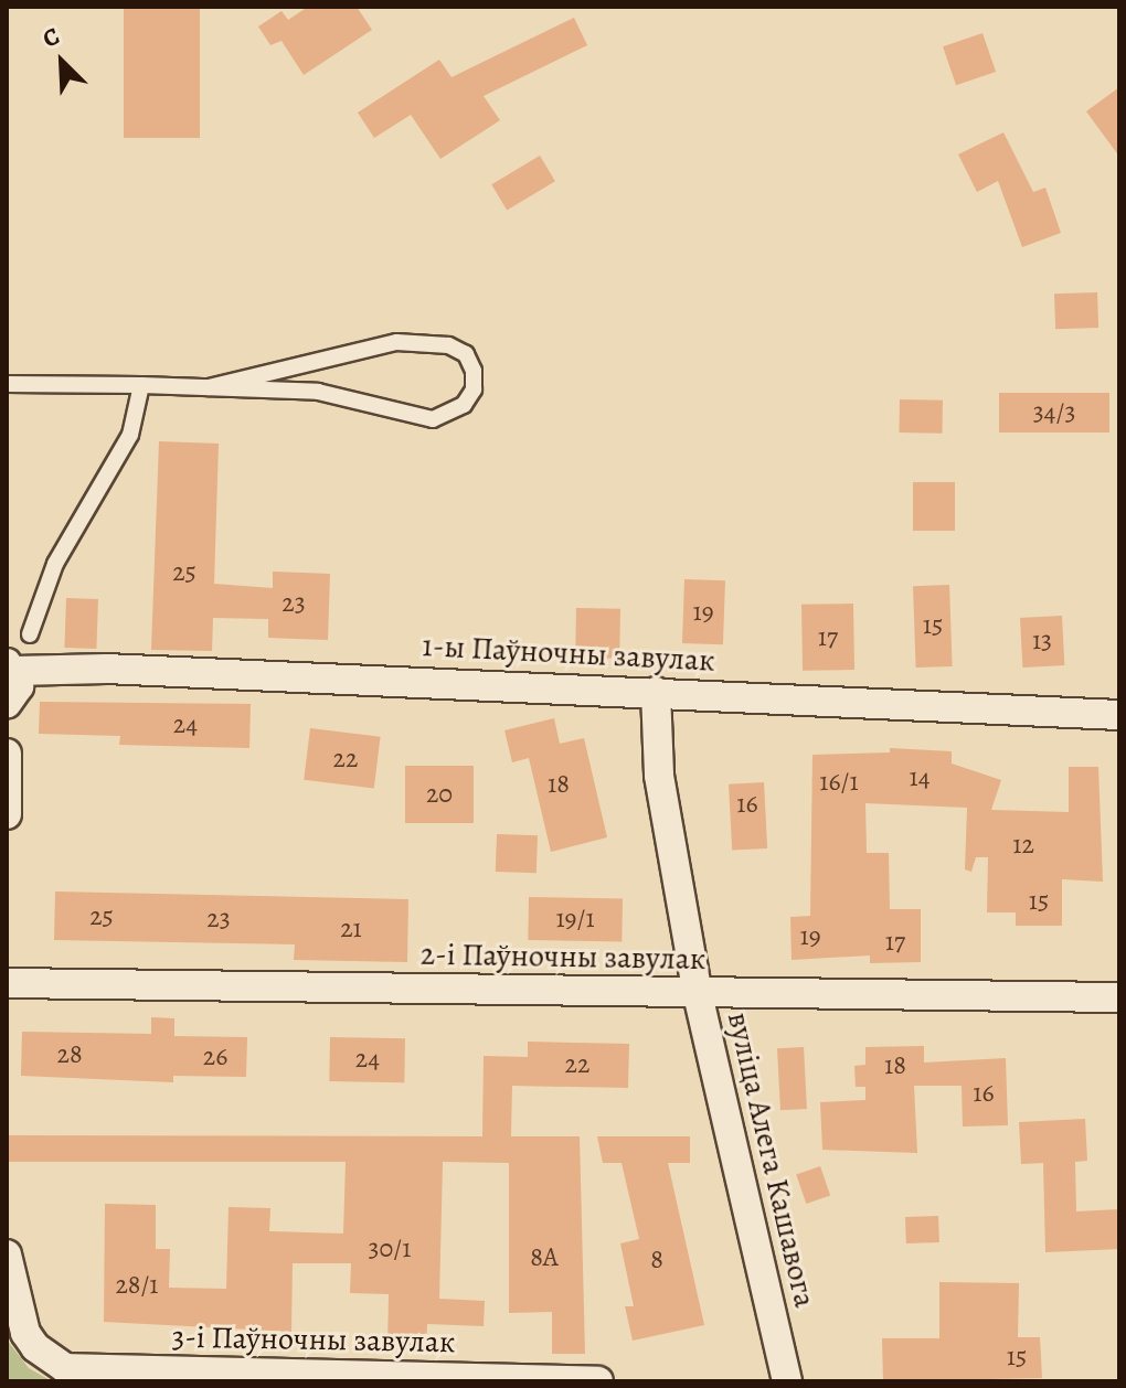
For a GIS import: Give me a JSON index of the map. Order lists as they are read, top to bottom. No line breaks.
{"streets":{"street":["1-ы Паўночны завулак","2-і Паўночны завулак","вуліца Алега Кашавога","3-і Паўночны завулак"]},"crossings":[["1-ы Паўночны завулак","вуліца Алега Кашавога"],["2-і Паўночны завулак","вуліца Алега Кашавога"]],"house_numbers":["34/3","25","23","19","15","17","13","24","22","14","16/1","18","20","16","12","15","25","23","19/1","21","19","17","28","26","24","22","18","16","30/1","8А","8","28/1","15"],"north":"top left"}
